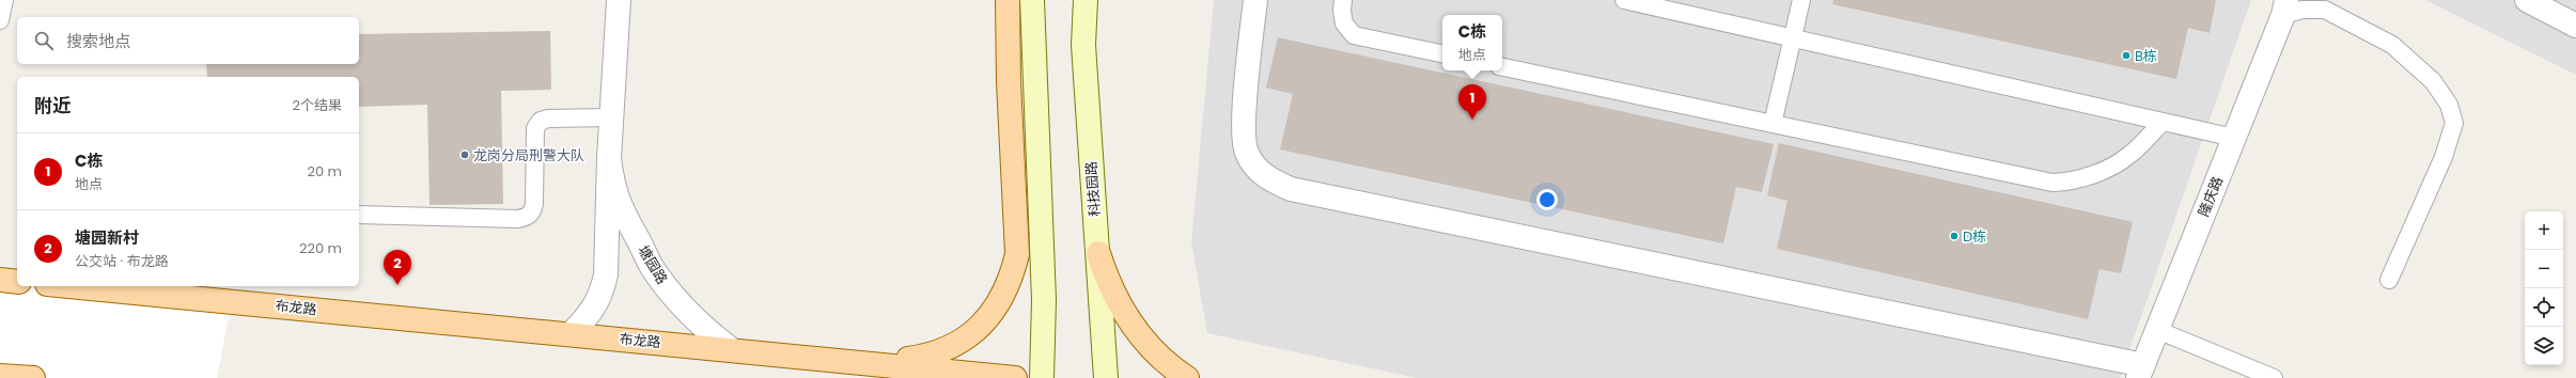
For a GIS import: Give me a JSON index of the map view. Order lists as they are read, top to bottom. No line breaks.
{"streets":{"main road":["科技园路","布龙路"],"street":["隆庆路","塘园路"]},"crossings":[["塘园路","布龙路"]],"places":["B栋","龙岗分局刑警大队","D栋"],"page":{"popup":["C栋","地点"],"search":"搜索地点","heading":["附近","2个结果"],"pins":["1","2"],"list":[{"mark":"1","name":"C栋","note":"地点","value":"20 m"},{"mark":"2","name":"塘园新村","note":"公交站 · 布龙路","value":"220 m"}],"map_buttons":["+","−"]}}
